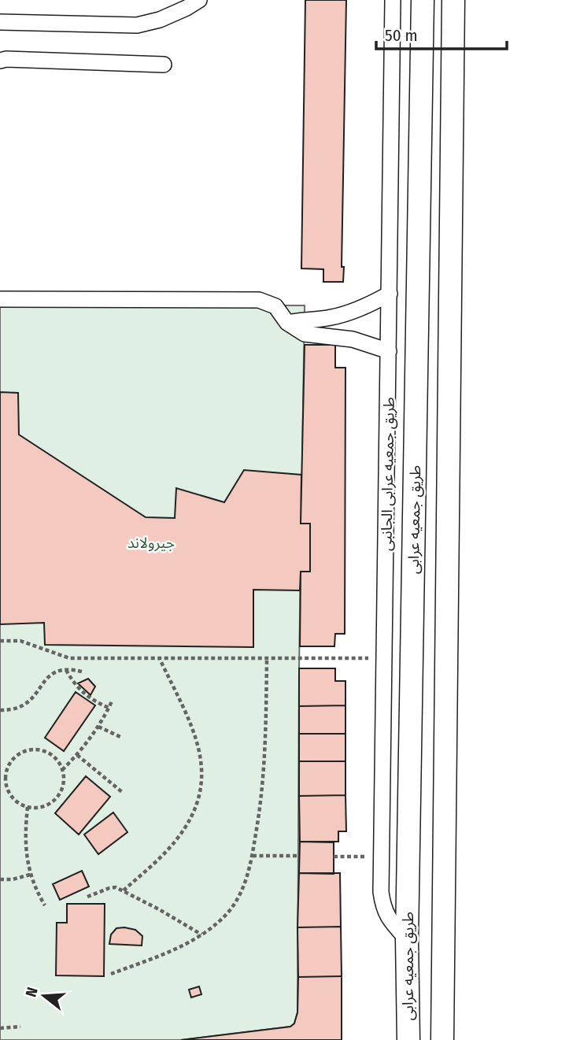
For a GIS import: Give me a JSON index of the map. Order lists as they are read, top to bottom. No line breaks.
{"streets":{"street":["طريق جمعيه عرابى الجانبى","طريق جمعيه عرابى"]},"crossings":[["طريق جمعيه عرابى الجانبى","طريق جمعيه عرابى"]],"parks":["جيرولاند"],"scale_bar":"50 m","north":"left"}
